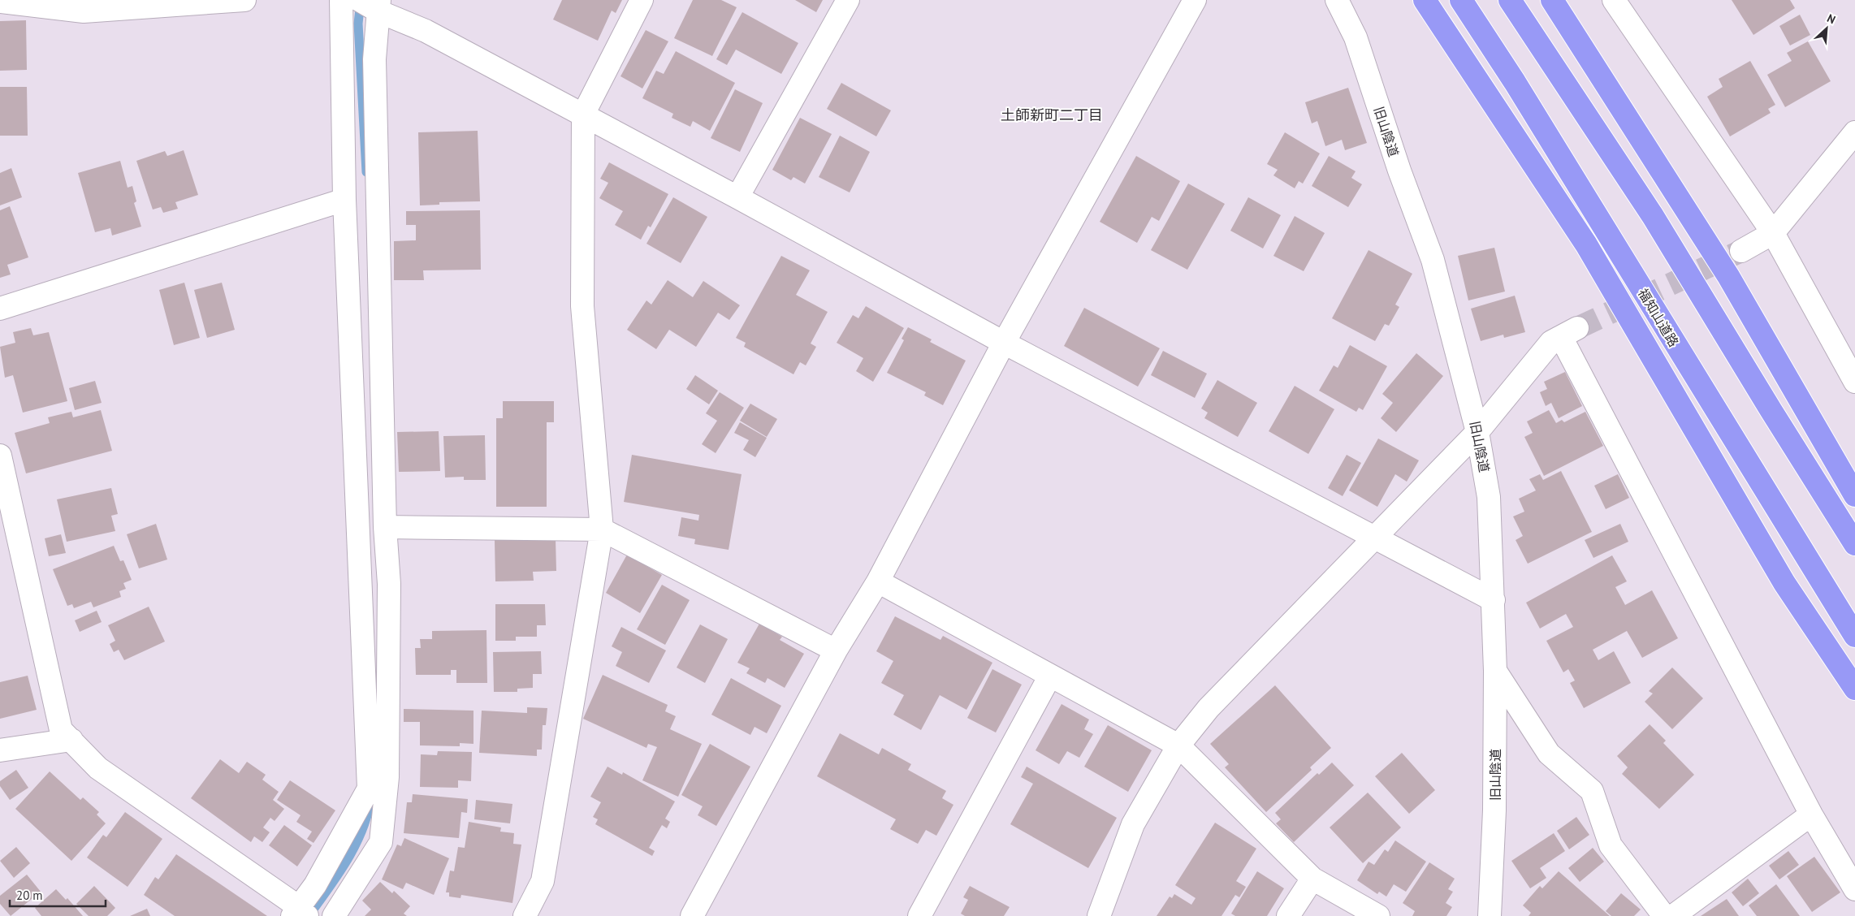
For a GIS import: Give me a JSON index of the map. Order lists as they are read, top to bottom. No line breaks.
{"streets":{"highway":["福知山道路"],"street":["旧山陰道"]},"districts":["土師新町二丁目"],"scale_bar":"20 m","north":"top right"}
